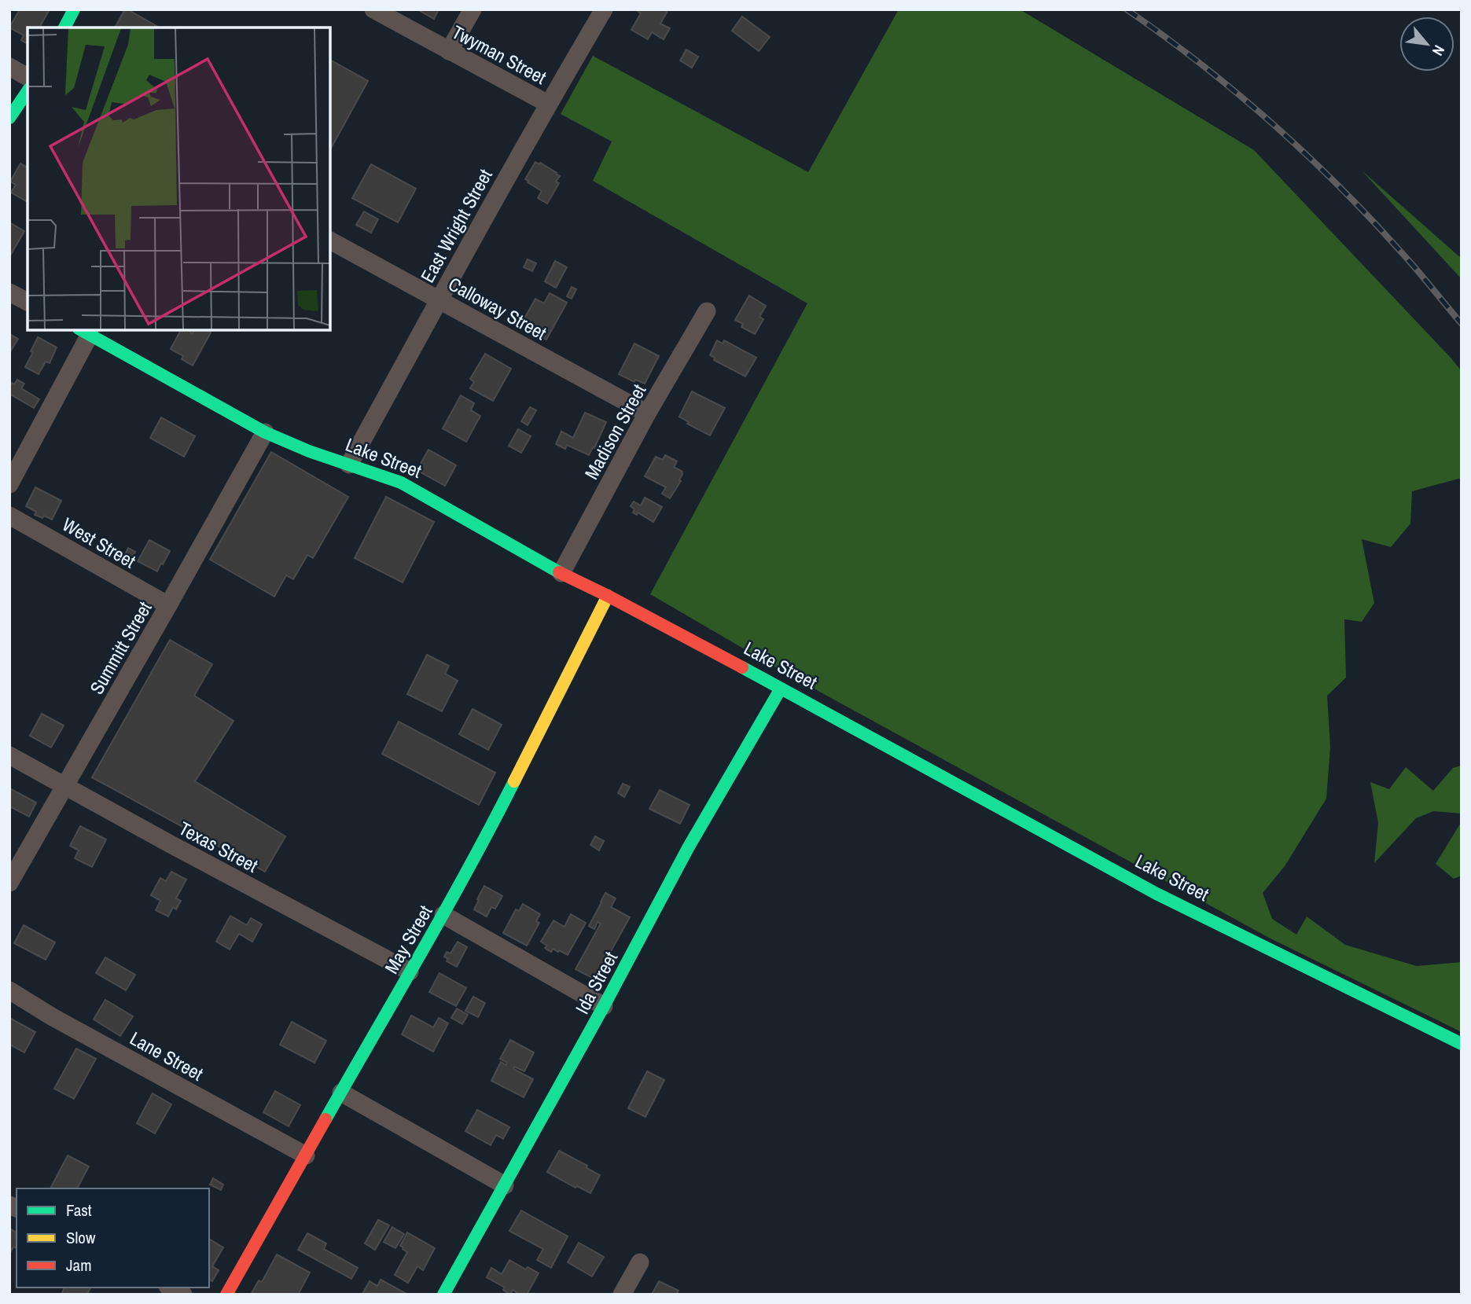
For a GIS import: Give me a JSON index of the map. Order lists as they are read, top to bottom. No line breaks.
{"streets":{"street":["Twyman Street","East Wright Street","Calloway Street","Madison Street","Lake Street","West Street","Summitt Street","Texas Street","May Street","Ida Street","Lane Street"]},"crossings":[["Twyman Street","East Wright Street"],["East Wright Street","Calloway Street"],["East Wright Street","Lake Street"],["Calloway Street","Madison Street"],["Madison Street","Lake Street"],["Lake Street","Summitt Street"],["Lake Street","May Street"],["Lake Street","Ida Street"],["West Street","Summitt Street"],["Summitt Street","Texas Street"],["Texas Street","May Street"],["May Street","Lane Street"]],"legend":["Fast","Slow","Jam"],"north":"bottom right"}
